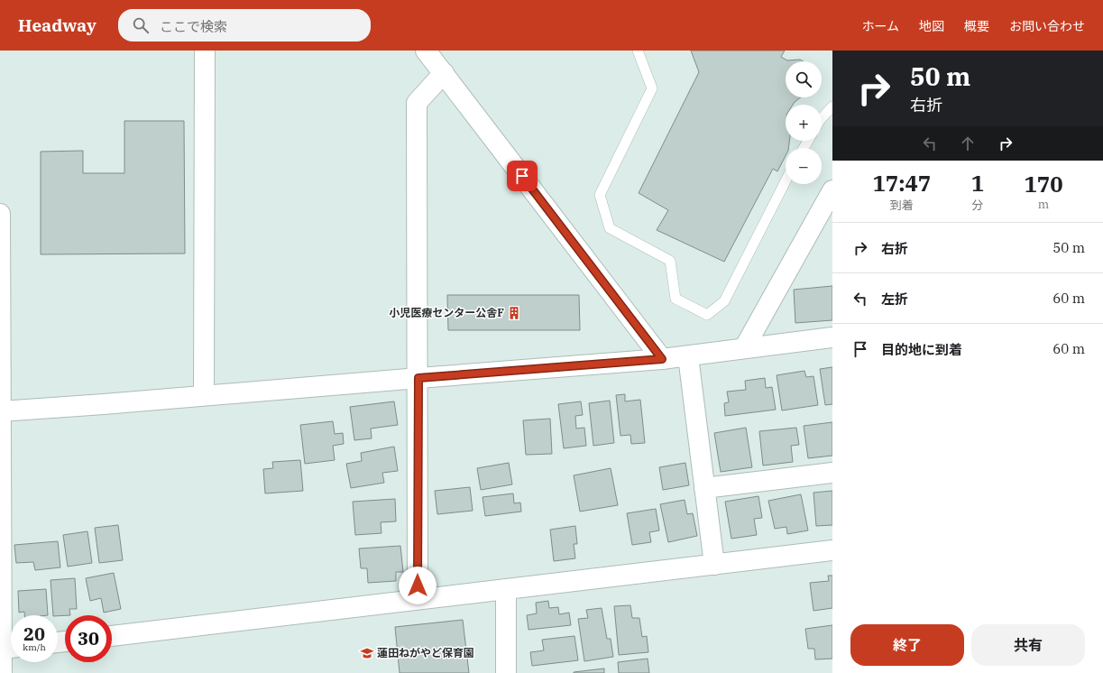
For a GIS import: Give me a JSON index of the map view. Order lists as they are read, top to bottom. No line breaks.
{"places":{"building":["小児医療センター公舎F"],"school or university":["蓮田ねがやど保育園"]},"page":{"header":"Headway","search":"ここで検索","nav":["ホーム","地図","概要","お問い合わせ"],"turn":["50 m","右折"],"map_buttons":["+","−"],"eta":["17:47","到着","1","分","170","m"],"list":[{"name":"右折","value":"50 m"},{"name":"左折","value":"60 m"},{"name":"目的地に到着","value":"60 m"}],"speed":"20 km/h","limit":"30","buttons":["終了","共有"]}}
